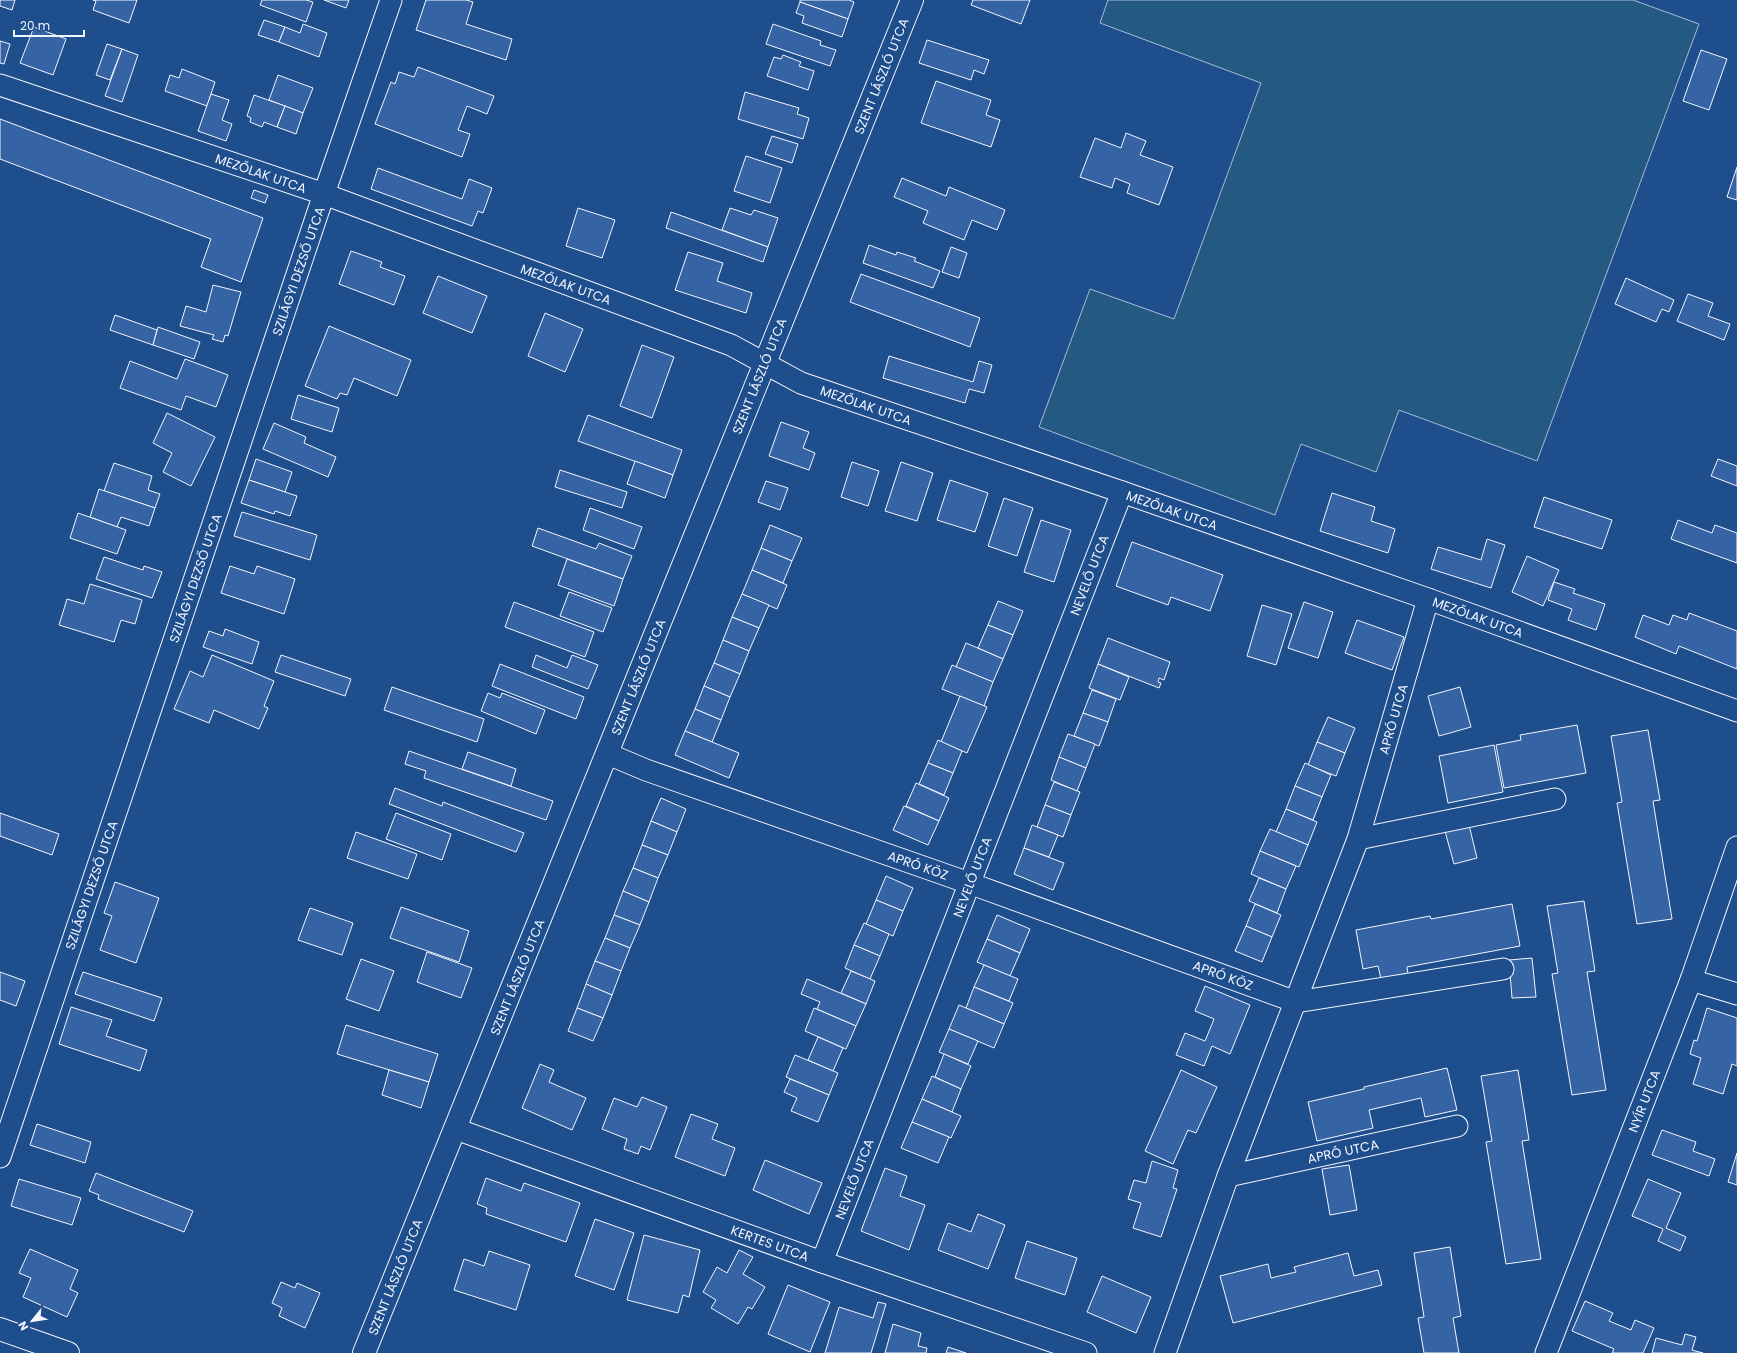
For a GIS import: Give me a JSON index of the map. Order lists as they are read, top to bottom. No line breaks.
{"streets":{"street":["SZENT LÁSZLÓ UTCA","MEZŐLAK UTCA","SZILÁGYI DEZSŐ UTCA","NEVELŐ UTCA","APRÓ UTCA","APRÓ KÖZ","NYÍR UTCA","KERTES UTCA"]},"crossings":[["SZENT LÁSZLÓ UTCA","MEZŐLAK UTCA"],["SZENT LÁSZLÓ UTCA","APRÓ KÖZ"],["SZENT LÁSZLÓ UTCA","KERTES UTCA"],["MEZŐLAK UTCA","SZILÁGYI DEZSŐ UTCA"],["MEZŐLAK UTCA","NEVELŐ UTCA"],["MEZŐLAK UTCA","APRÓ UTCA"],["NEVELŐ UTCA","APRÓ KÖZ"],["NEVELŐ UTCA","KERTES UTCA"],["APRÓ UTCA","APRÓ KÖZ"]],"scale_bar":"20 m","north":"bottom left"}
